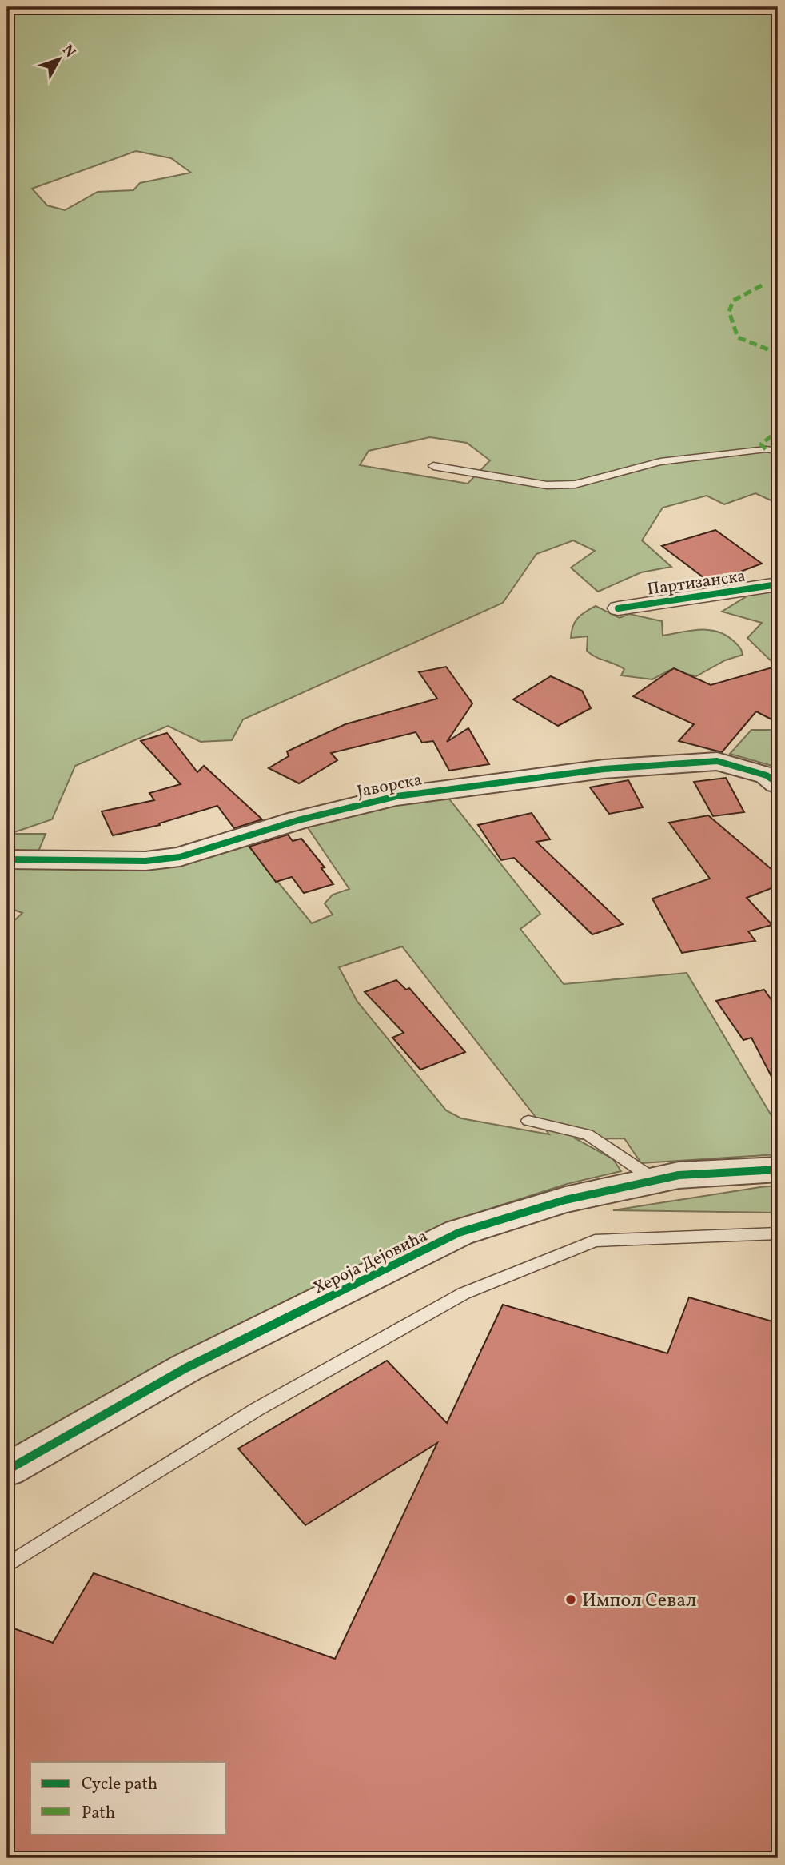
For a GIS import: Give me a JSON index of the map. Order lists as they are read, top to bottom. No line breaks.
{"streets":{"street":["Партизанска","Јаворска","Хероја Дејовића"]},"places":["Импол Севал"],"legend":["Cycle path","Path"],"north":"top right"}
